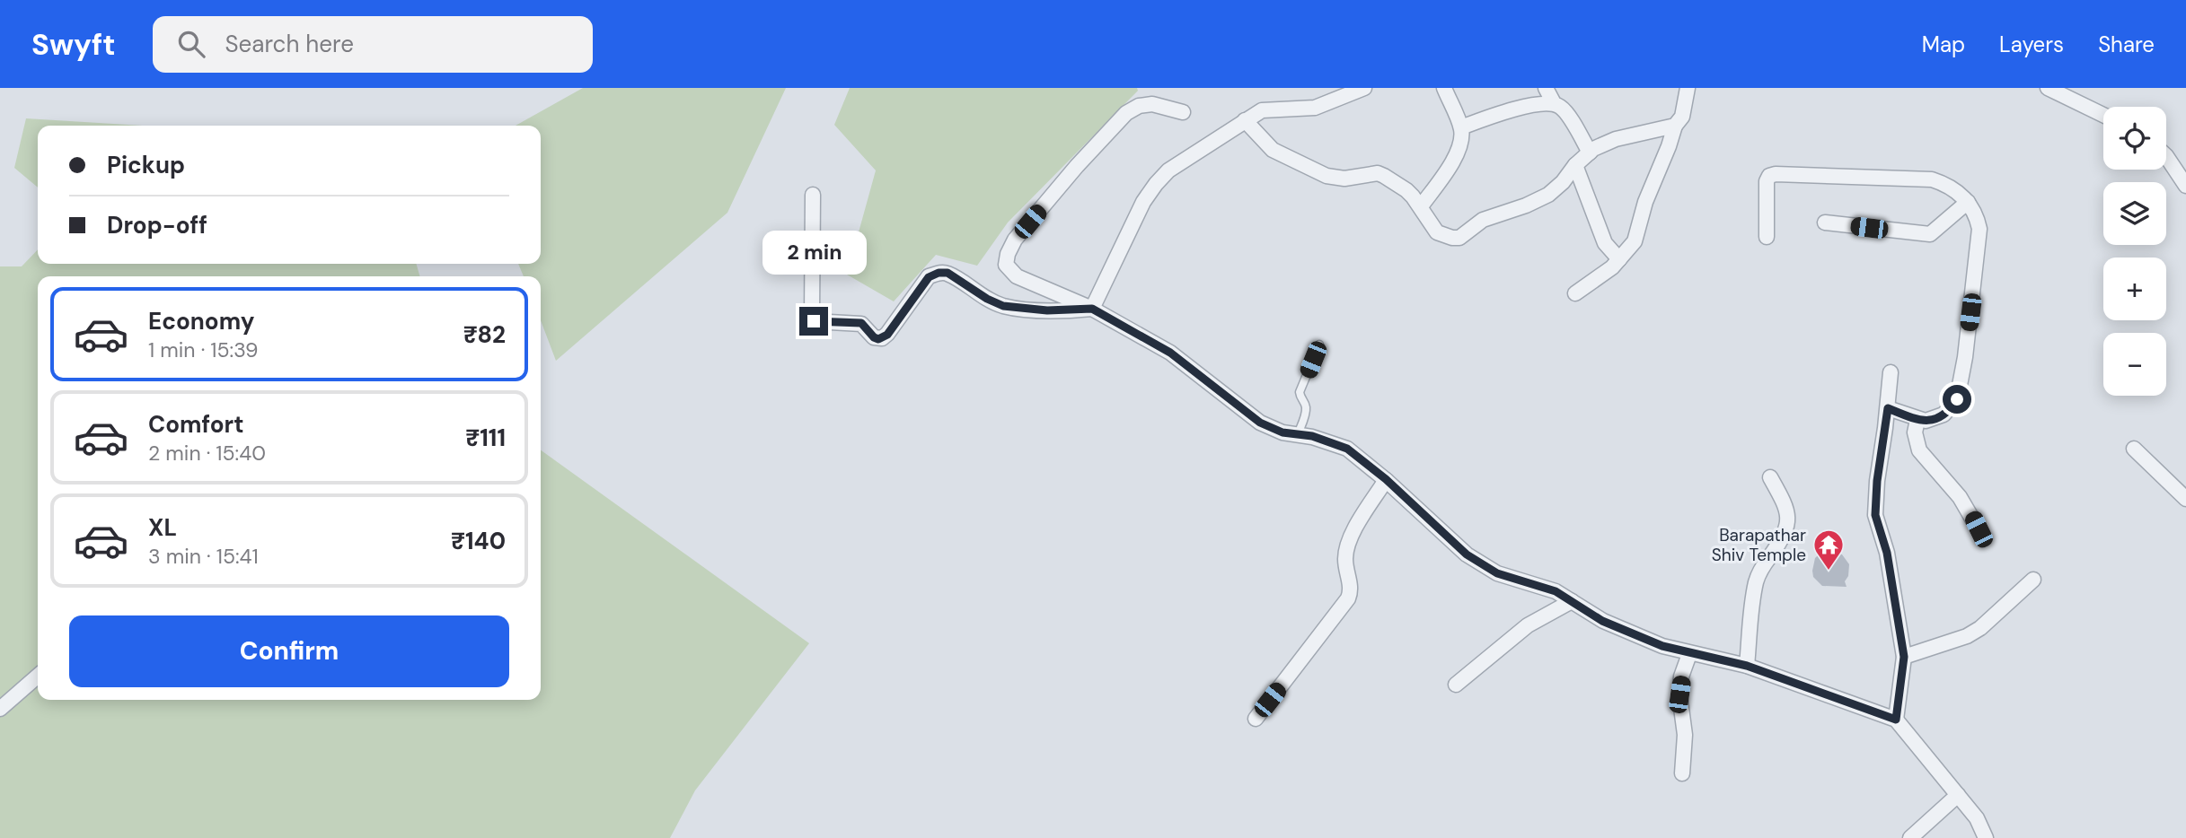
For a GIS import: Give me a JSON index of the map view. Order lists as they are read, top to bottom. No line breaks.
{"places":{"temple":["Barapathar Shiv Temple"]},"page":{"header":"Swyft","search":"Search here","nav":["Map","Layers","Share"],"map_buttons":["+","−"],"banner":["Pickup","Drop-off"],"bubble":"2 min","list":[{"name":"Economy","note":"1 min · 15:39","value":"₹82"},{"name":"Comfort","note":"2 min · 15:40","value":"₹111"},{"name":"XL","note":"3 min · 15:41","value":"₹140"}],"buttons":"Confirm"}}
